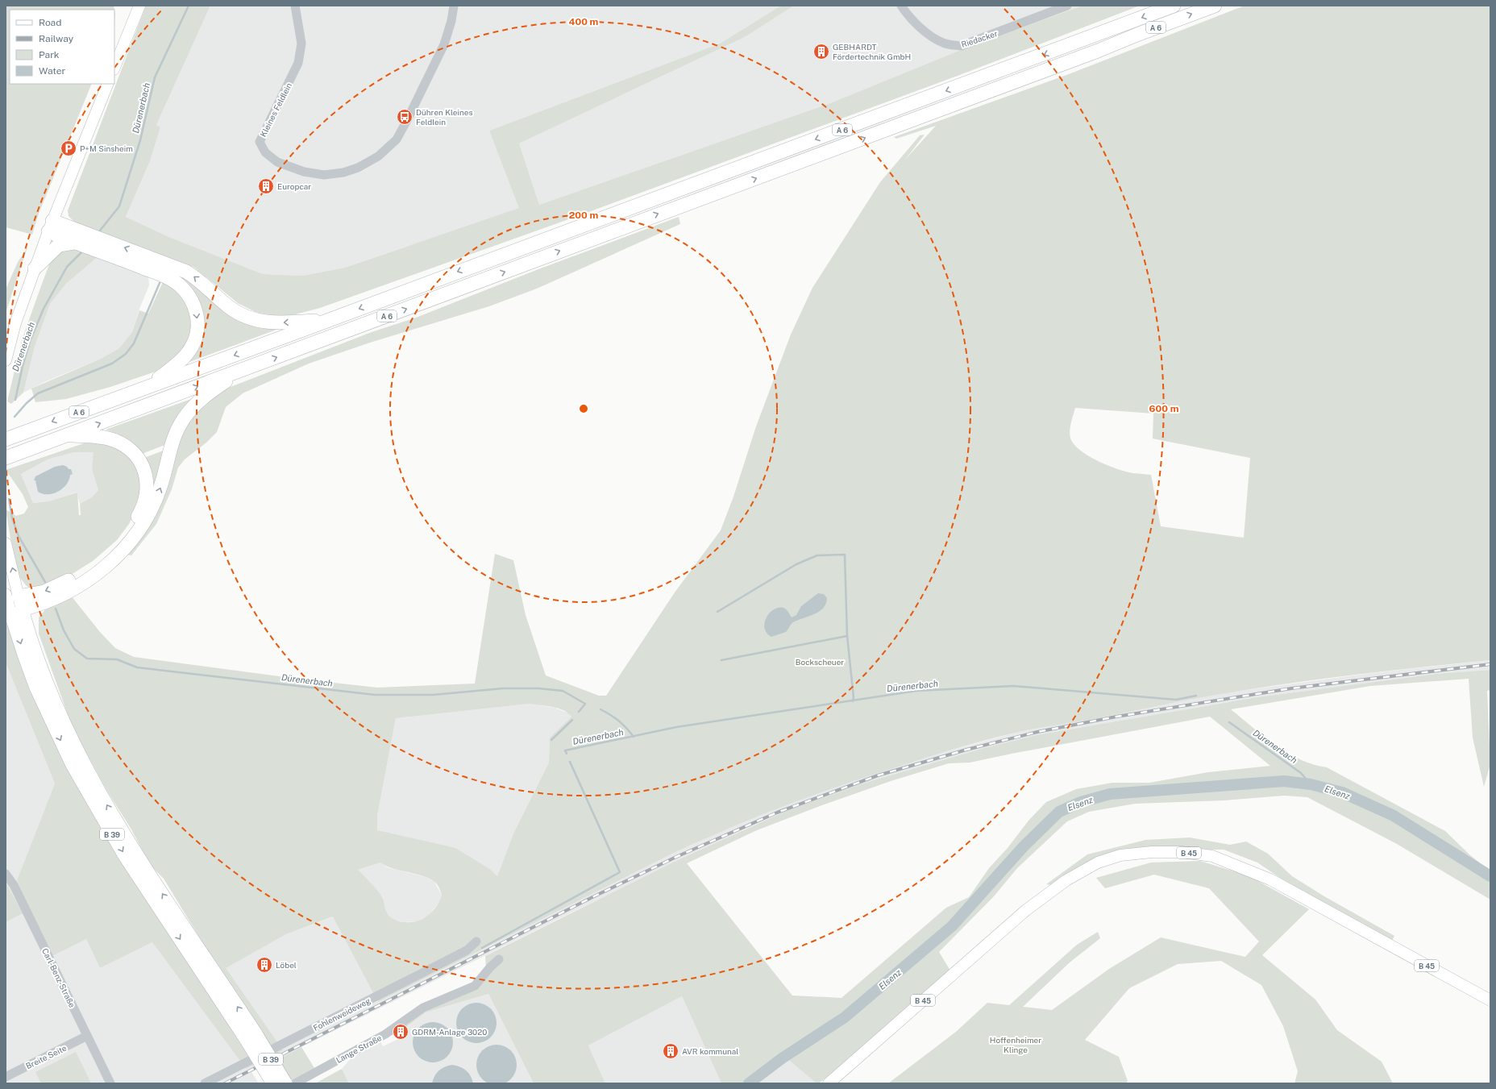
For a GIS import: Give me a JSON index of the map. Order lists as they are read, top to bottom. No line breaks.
{"streets":{"highway":["A 6","B 39"],"main road":["B 45"],"street":["Riedacker","Kleines Feldlein","Carl-Benz-Straße","Fohlenweideweg","Lange Straße","Breite Seite"]},"crossings":[["Carl-Benz-Straße","Breite Seite"]],"water":["Dürenerbach","Elsenz"],"parks":["Bockscheuer","Hoffenheimer Klinge"],"places":{"building":["GEBHARDT Fördertechnik GmbH","Europcar","Löbel","GDRM-Anlage 3020","AVR kommunal"],"bus stop":["Dühren Kleines Feldlein"],"parking":["P+M Sinsheim"]},"legend":["Road","Railway","Park","Water"],"rings":["400 m","200 m","600 m"]}
